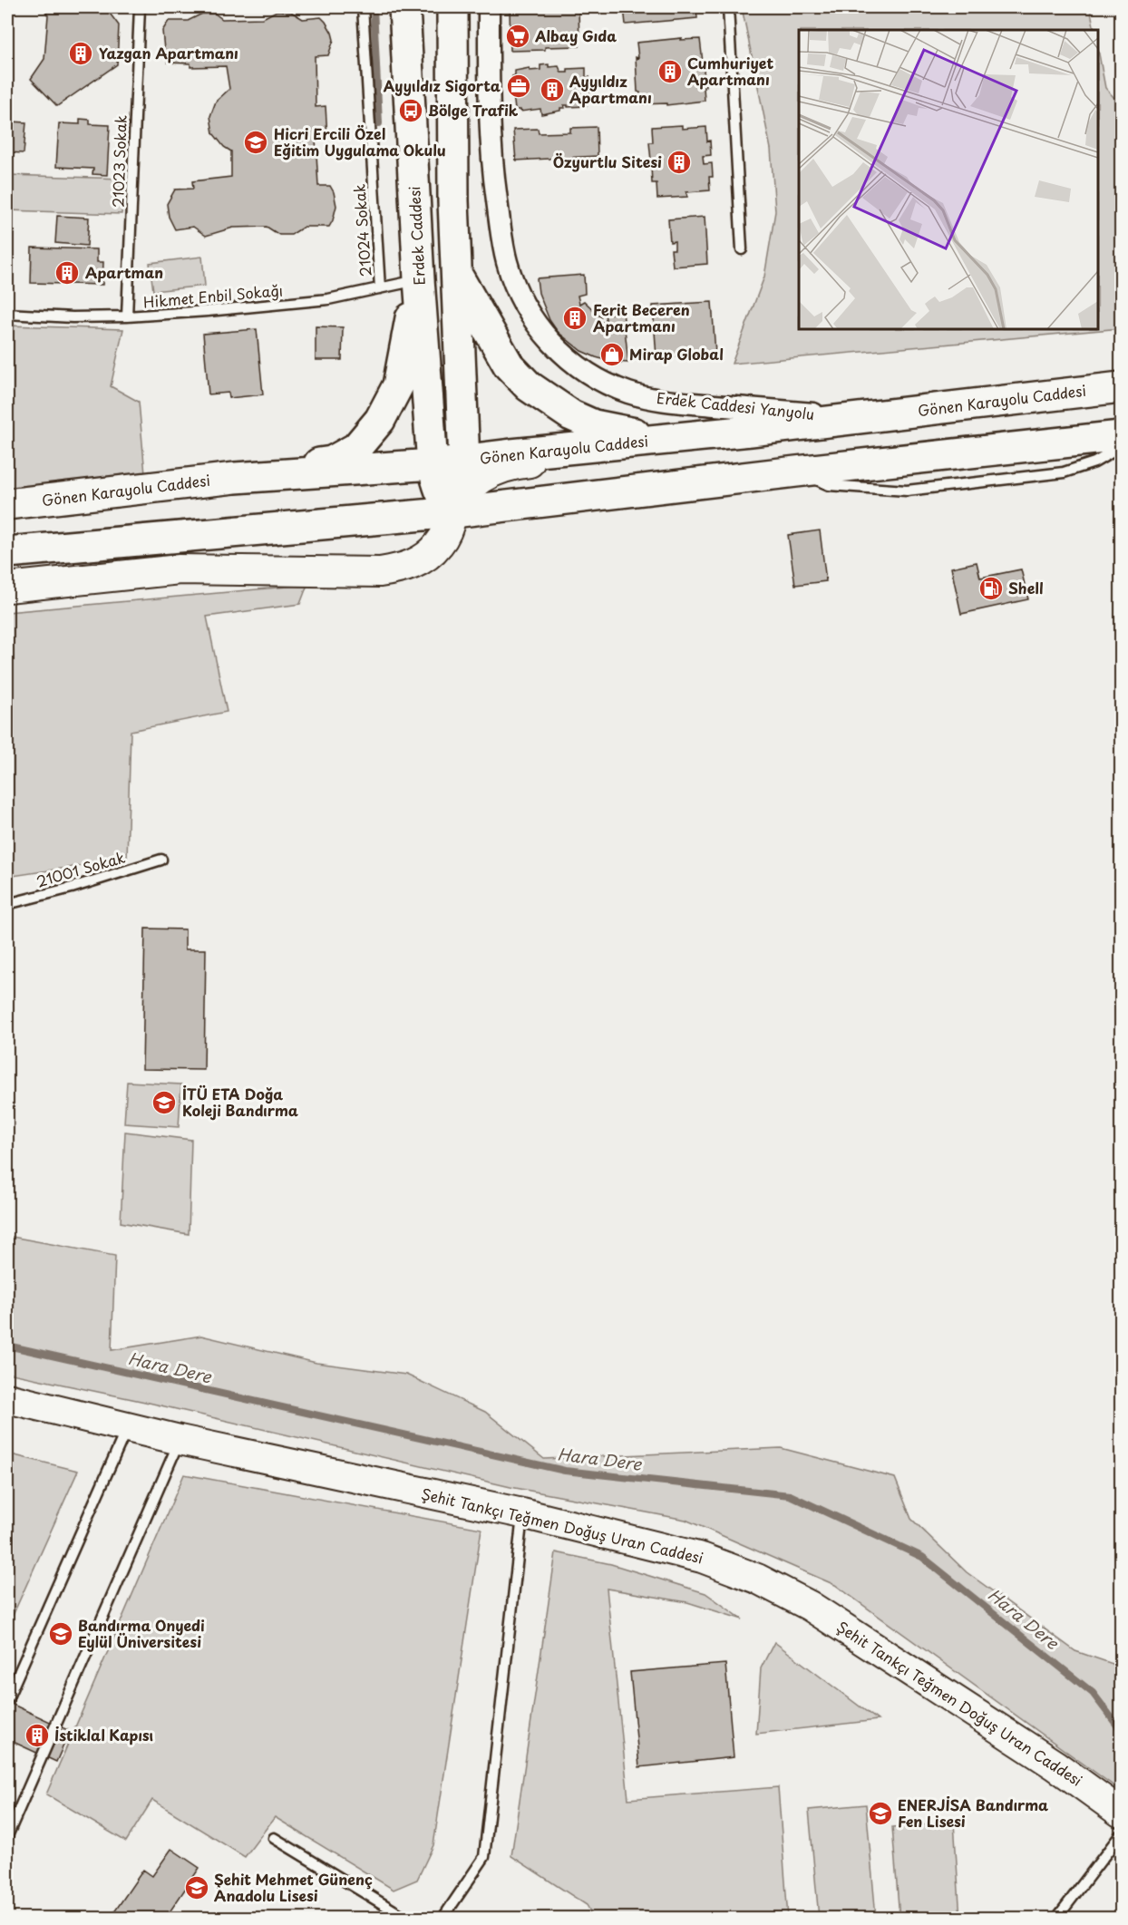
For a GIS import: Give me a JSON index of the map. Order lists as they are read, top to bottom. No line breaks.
{"streets":{"highway":["Erdek Caddesi","Gönen Karayolu Caddesi"],"street":["Erdek Caddesi Yanyolu","Şehit Tankçı Teğmen Doğuş Uran Caddesi"],"lane":["21023 Sokak","21024 Sokak","Hikmet Enbil Sokağı","21001 Sokak"]},"crossings":[["21023 Sokak","Hikmet Enbil Sokağı"],["21024 Sokak","Hikmet Enbil Sokağı"],["Erdek Caddesi","Hikmet Enbil Sokağı"],["Erdek Caddesi","Gönen Karayolu Caddesi"],["Gönen Karayolu Caddesi","Erdek Caddesi Yanyolu"]],"water":["Hara Dere"],"places":{"supermarket":["Albay Gıda"],"building":["Yazgan Apartmanı","Cumhuriyet Apartmanı","Ayyıldız Apartmanı","Özyurtlu Sitesi","Apartman","Ferit Beceren Apartmanı","İstiklal Kapısı"],"office":["Ayyıldız Sigorta"],"bus stop":["Bölge Trafik"],"school or university":["Hicri Ercili Özel Eğitim Uygulama Okulu","İTÜ ETA Doğa Koleji Bandırma","Bandırma Onyedi Eylül Üniversitesi","ENERJİSA Bandırma Fen Lisesi","Şehit Mehmet Günenç Anadolu Lisesi"],"shop":["Mirap Global"],"fuel station":["Shell"]}}
